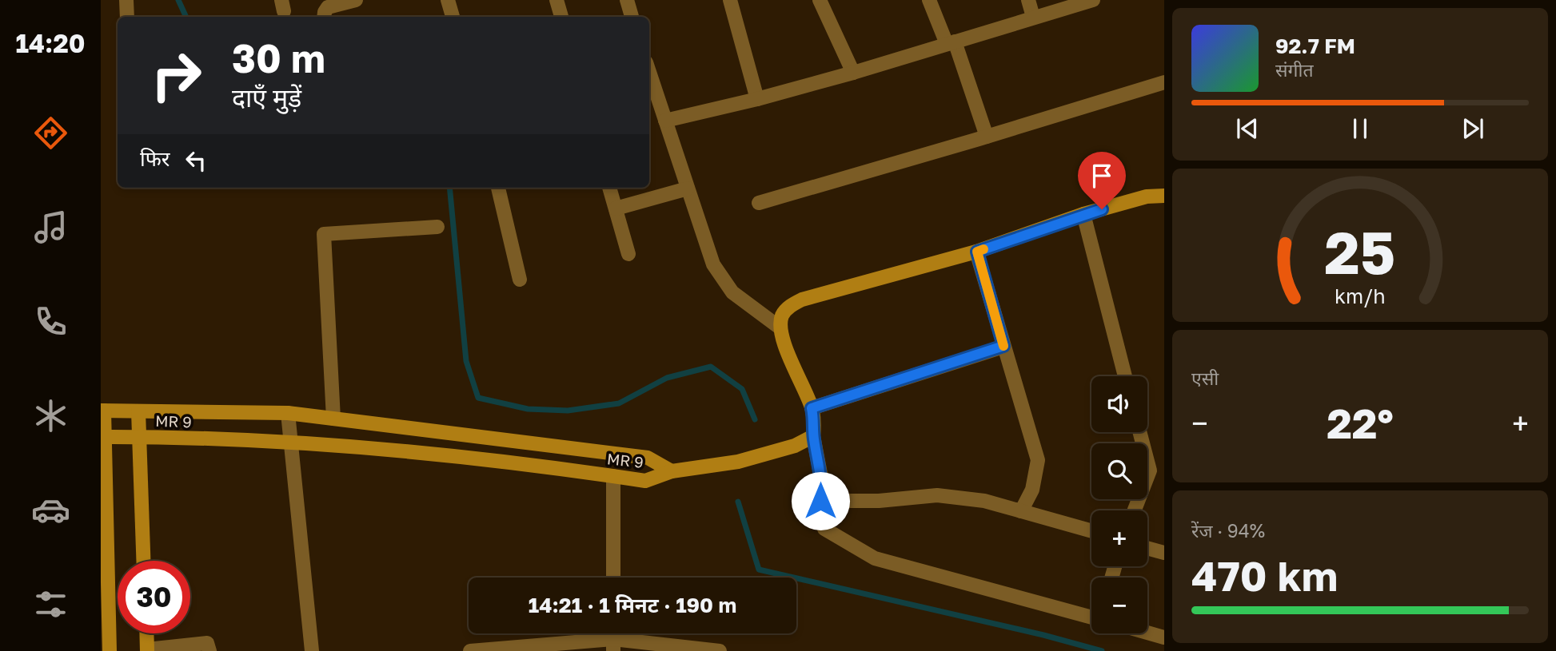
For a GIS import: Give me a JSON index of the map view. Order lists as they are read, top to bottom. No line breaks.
{"streets":{"street":["MR 9"]},"page":{"tabs":"14:20","turn":["30 m","दाएँ मुड़ें"],"song":["92.7 FM","संगीत"],"then":"फिर","tile":["एसी",["रेंज · 94%","470 km"]],"map_buttons":["+","−"],"heat":["−","22°","+"],"limit":"30","trip":"14:21 · 1 मिनट · 190 m","gauge":["25","km/h"]}}
